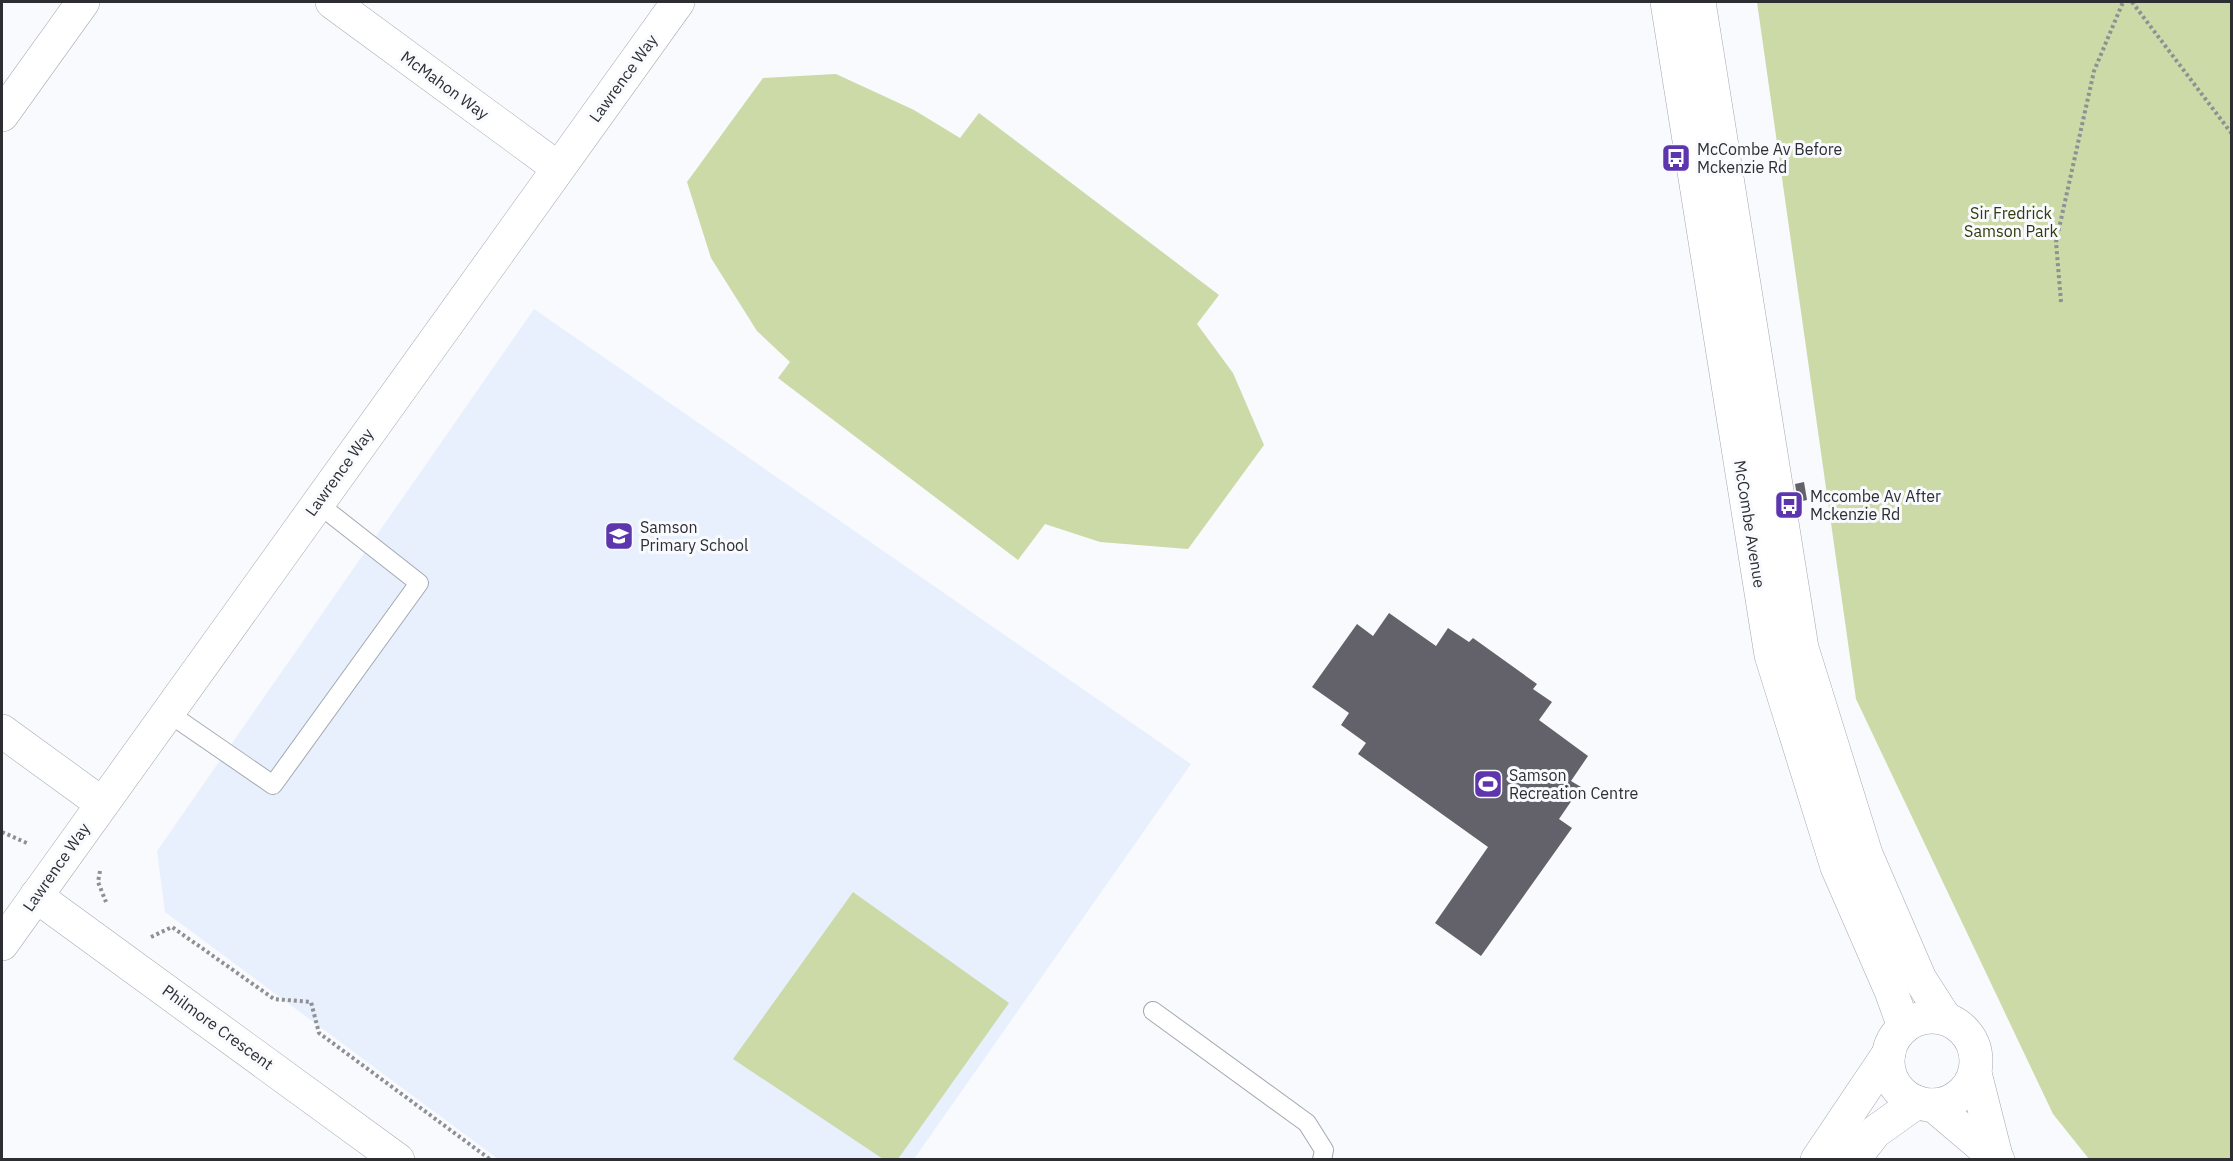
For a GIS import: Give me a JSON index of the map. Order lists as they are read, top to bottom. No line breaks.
{"streets":{"street":["Lawrence Way","McMahon Way","McCombe Avenue","Philmore Crescent"]},"crossings":[["Lawrence Way","McMahon Way"],["Lawrence Way","Philmore Crescent"]],"parks":["Sir Fredrick Samson Park"],"places":{"bus stop":["McCombe Av Before Mckenzie Rd","Mccombe Av After Mckenzie Rd"],"school or university":["Samson Primary School"],"sports":["Samson Recreation Centre"]}}
